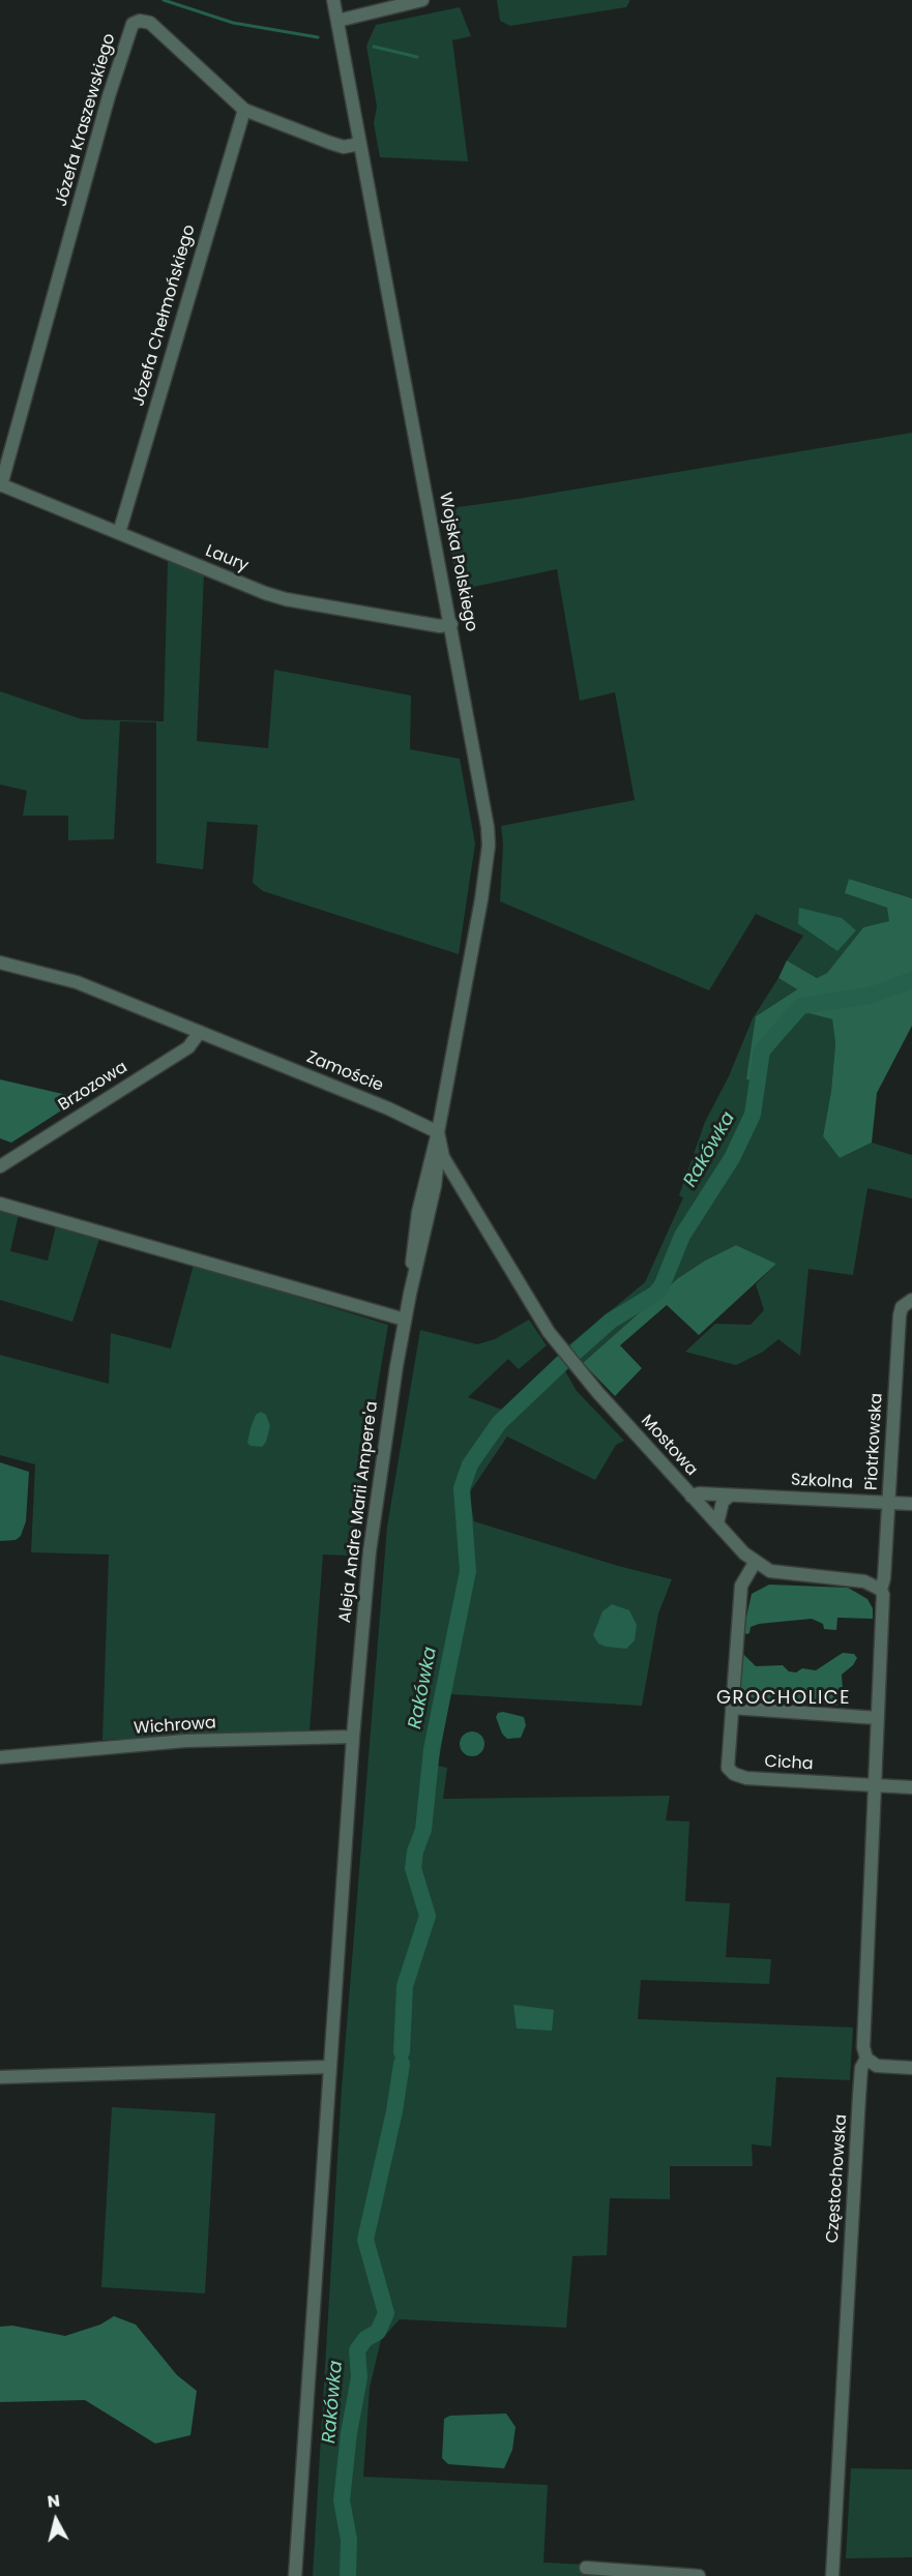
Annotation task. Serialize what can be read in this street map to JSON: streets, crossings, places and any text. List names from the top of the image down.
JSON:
{
  "streets": {
    "street": [
      "Józefa Kraszewskiego",
      "Józefa Chełmońskiego",
      "Laury",
      "Wojska Polskiego",
      "Zamoście",
      "Brzozowa",
      "Piotrkowska",
      "Mostowa",
      "Szkolna",
      "Aleja Andre Marii Ampere'a",
      "Wichrowa",
      "Cicha",
      "Częstochowska"
    ]
  },
  "crossings": [
    ["Józefa Kraszewskiego", "Józefa Chełmońskiego"],
    ["Józefa Kraszewskiego", "Laury"],
    ["Józefa Kraszewskiego", "Wojska Polskiego"],
    ["Józefa Chełmońskiego", "Laury"],
    ["Laury", "Wojska Polskiego"],
    ["Wojska Polskiego", "Zamoście"],
    ["Wojska Polskiego", "Aleja Andre Marii Ampere'a"],
    ["Zamoście", "Brzozowa"],
    ["Zamoście", "Aleja Andre Marii Ampere'a"],
    ["Piotrkowska", "Szkolna"],
    ["Piotrkowska", "Częstochowska"],
    ["Mostowa", "Szkolna"],
    ["Aleja Andre Marii Ampere'a", "Wichrowa"],
    ["Cicha", "Częstochowska"]
  ],
  "districts": ["GROCHOLICE"],
  "water": ["Rakówka"],
  "north": "top"
}
